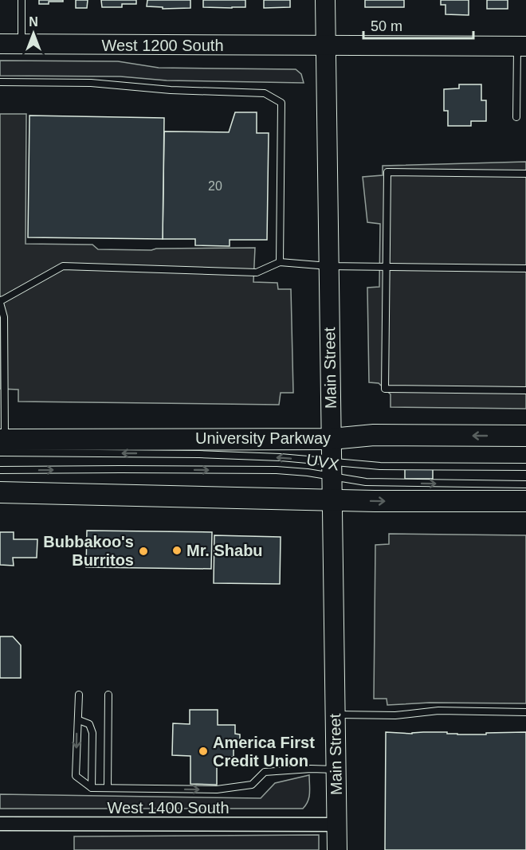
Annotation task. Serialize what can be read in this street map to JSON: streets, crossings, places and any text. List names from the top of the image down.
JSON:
{
  "streets": {
    "main road": ["University Parkway"],
    "street": ["West 1200 South", "Main Street", "West 1400 South"],
    "lane": ["UVX"]
  },
  "crossings": [
    ["West 1200 South", "Main Street"],
    ["Main Street", "University Parkway"],
    ["Main Street", "UVX"],
    ["Main Street", "West 1400 South"],
    ["University Parkway", "UVX"]
  ],
  "places": ["Mr. Shabu", "Bubbakoo's Burritos", "America First Credit Union"],
  "house_numbers": ["20"],
  "scale_bar": "50 m",
  "north": "top"
}
